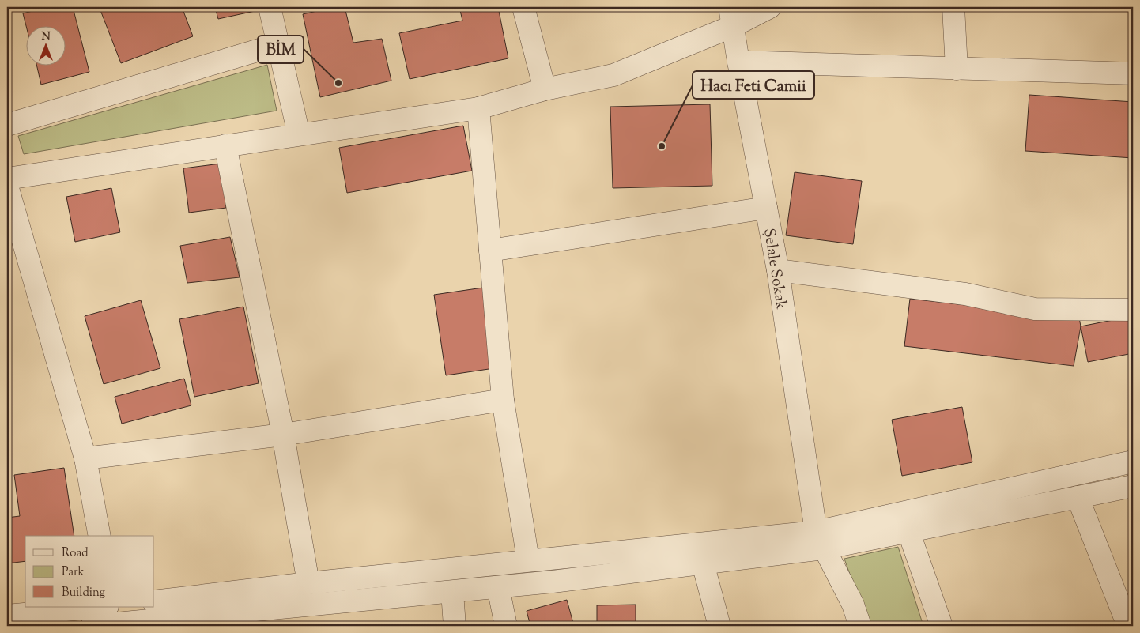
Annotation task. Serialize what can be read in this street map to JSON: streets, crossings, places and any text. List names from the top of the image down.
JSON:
{
  "streets": {
    "street": ["Şelale Sokak"]
  },
  "places": ["BİM", "Hacı Feti Camii"],
  "legend": ["Road", "Park", "Building"],
  "north": "top"
}
